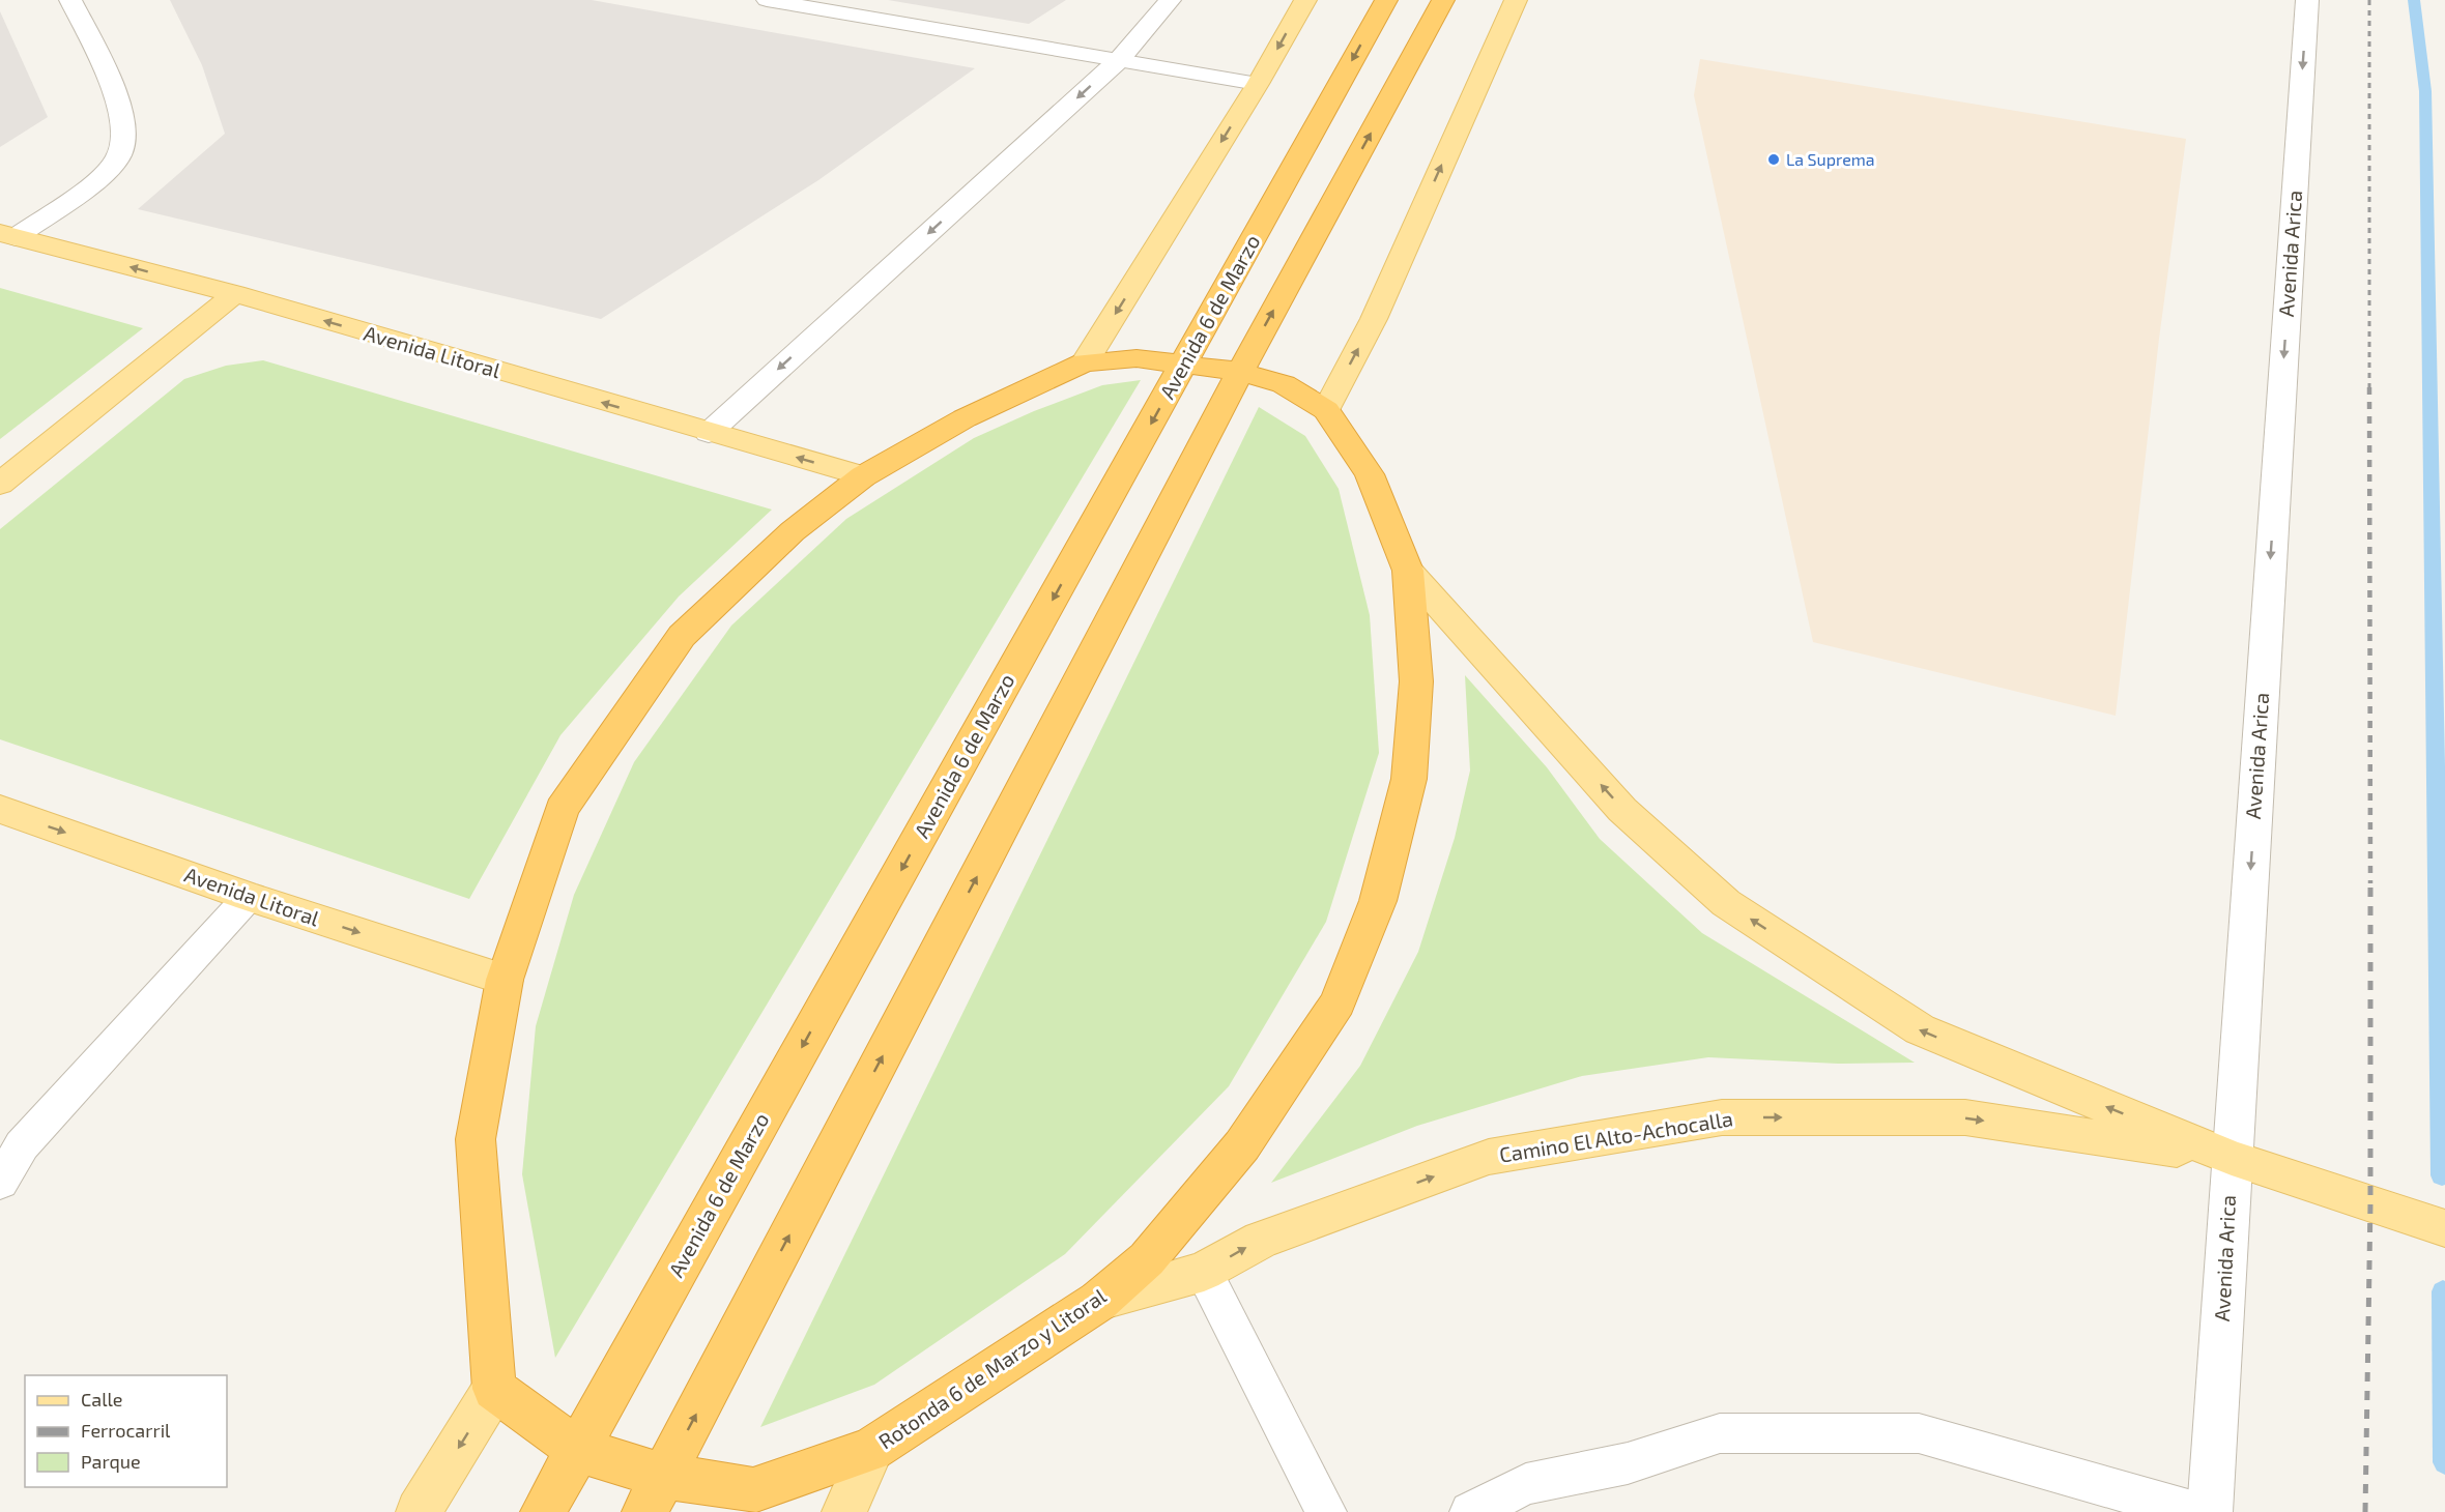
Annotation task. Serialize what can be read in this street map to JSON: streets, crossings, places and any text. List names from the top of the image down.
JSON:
{
  "streets": {
    "highway": ["Avenida 6 de Marzo", "Rotonda 6 de Marzo y Litoral"],
    "main road": ["Avenida Litoral", "Camino El Alto-Achocalla"],
    "street": ["Avenida Arica"]
  },
  "crossings": [
    ["Avenida Arica", "Camino El Alto-Achocalla"],
    ["Avenida 6 de Marzo", "Rotonda 6 de Marzo y Litoral"],
    ["Avenida Litoral", "Rotonda 6 de Marzo y Litoral"],
    ["Camino El Alto-Achocalla", "Rotonda 6 de Marzo y Litoral"]
  ],
  "one_way": ["Avenida Arica"],
  "places": ["La Suprema"],
  "legend": ["Calle", "Ferrocarril", "Parque"]
}
